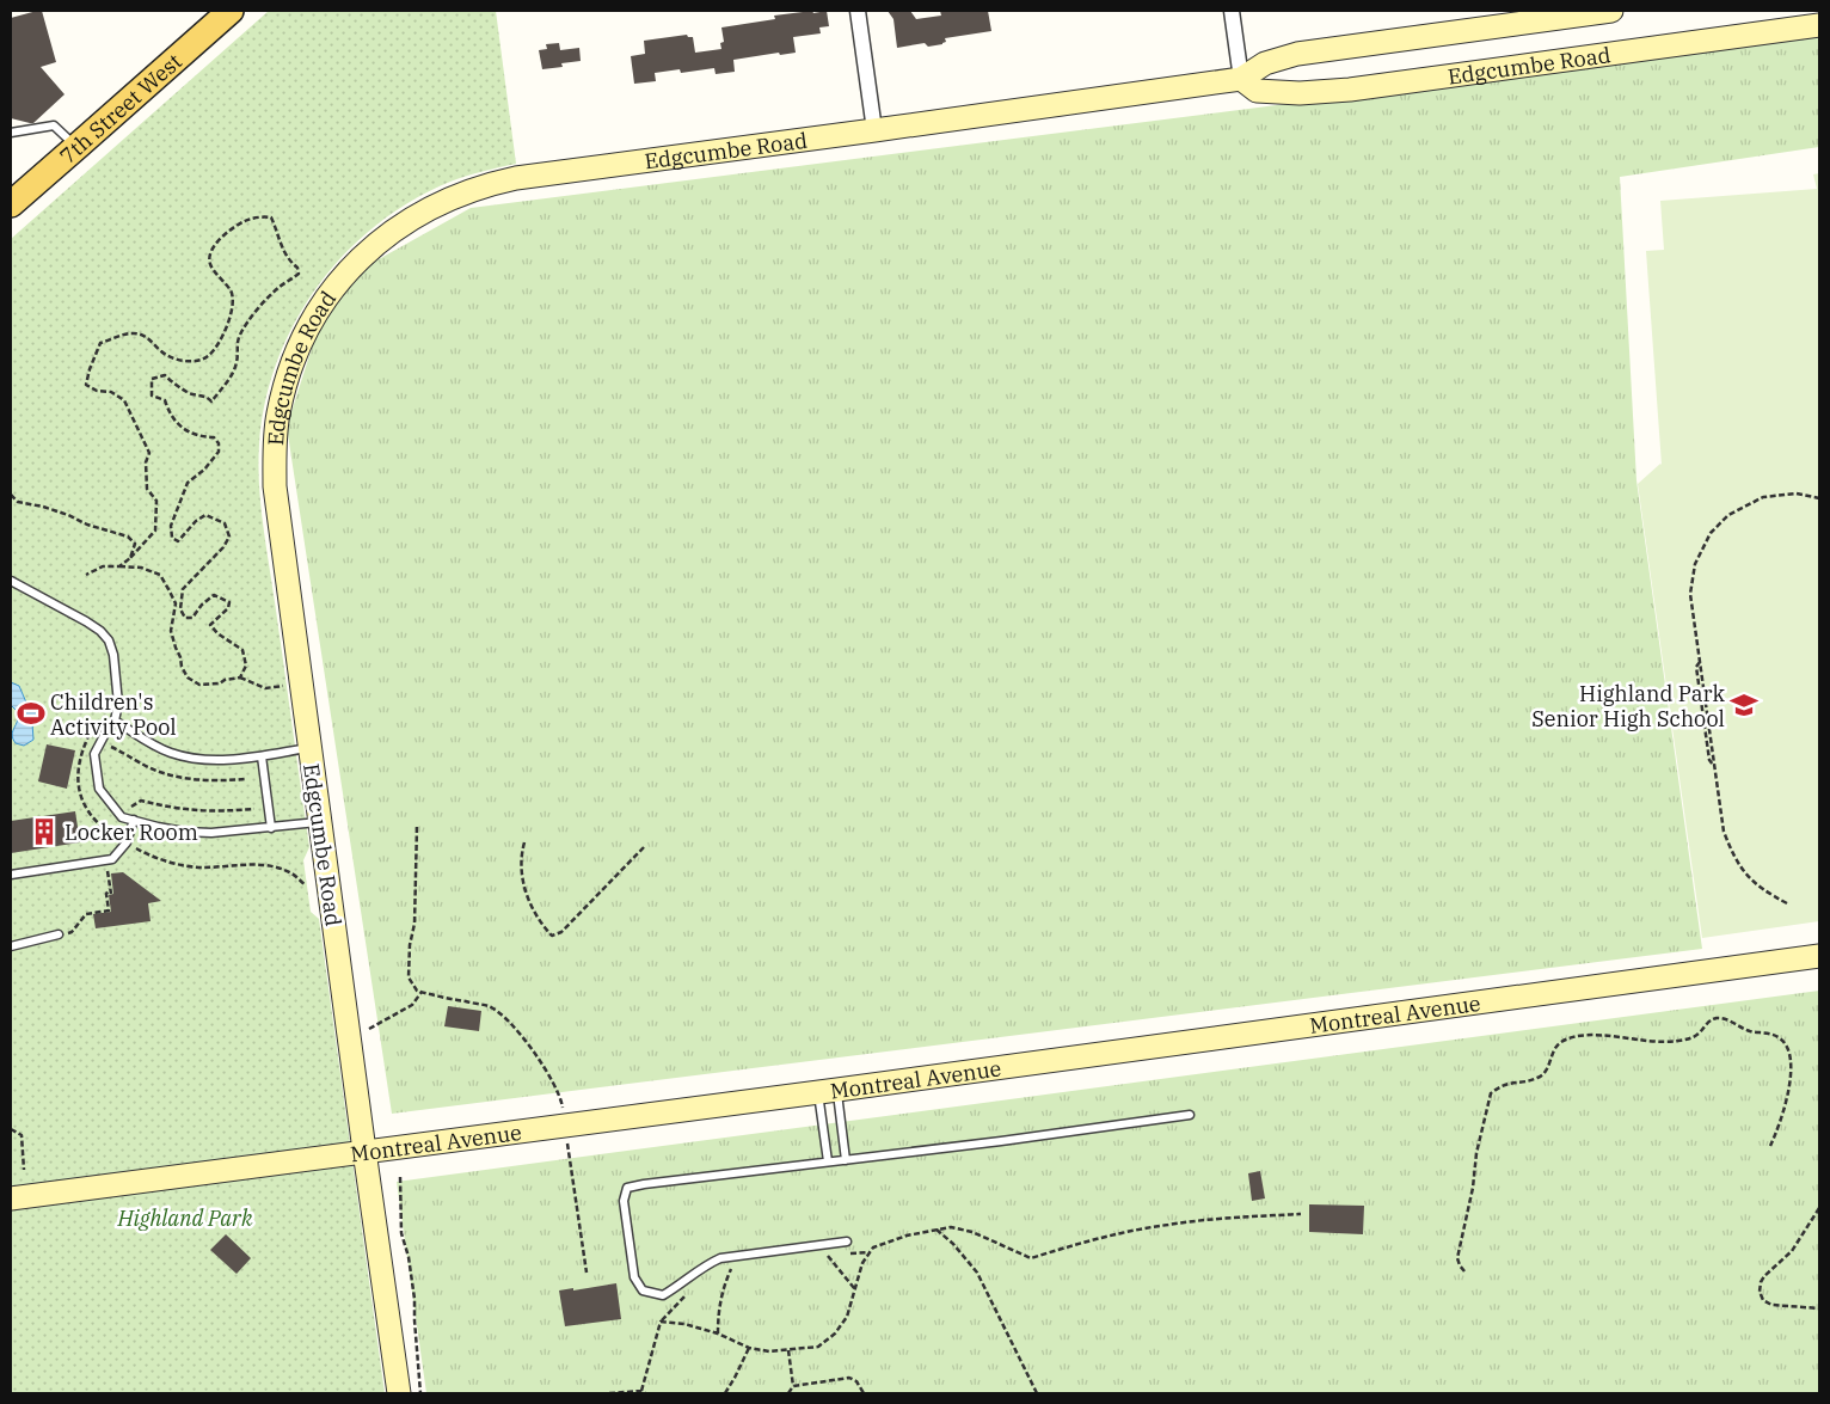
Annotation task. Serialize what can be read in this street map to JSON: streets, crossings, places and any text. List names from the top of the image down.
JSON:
{
  "streets": {
    "main road": ["7th Street West"],
    "street": ["Edgcumbe Road", "Montreal Avenue"]
  },
  "crossings": [
    ["Edgcumbe Road", "Montreal Avenue"]
  ],
  "parks": ["Highland Park"],
  "places": {
    "school or university": ["Highland Park Senior High School"],
    "sports": ["Children's Activity Pool"],
    "building": ["Locker Room"]
  }
}
